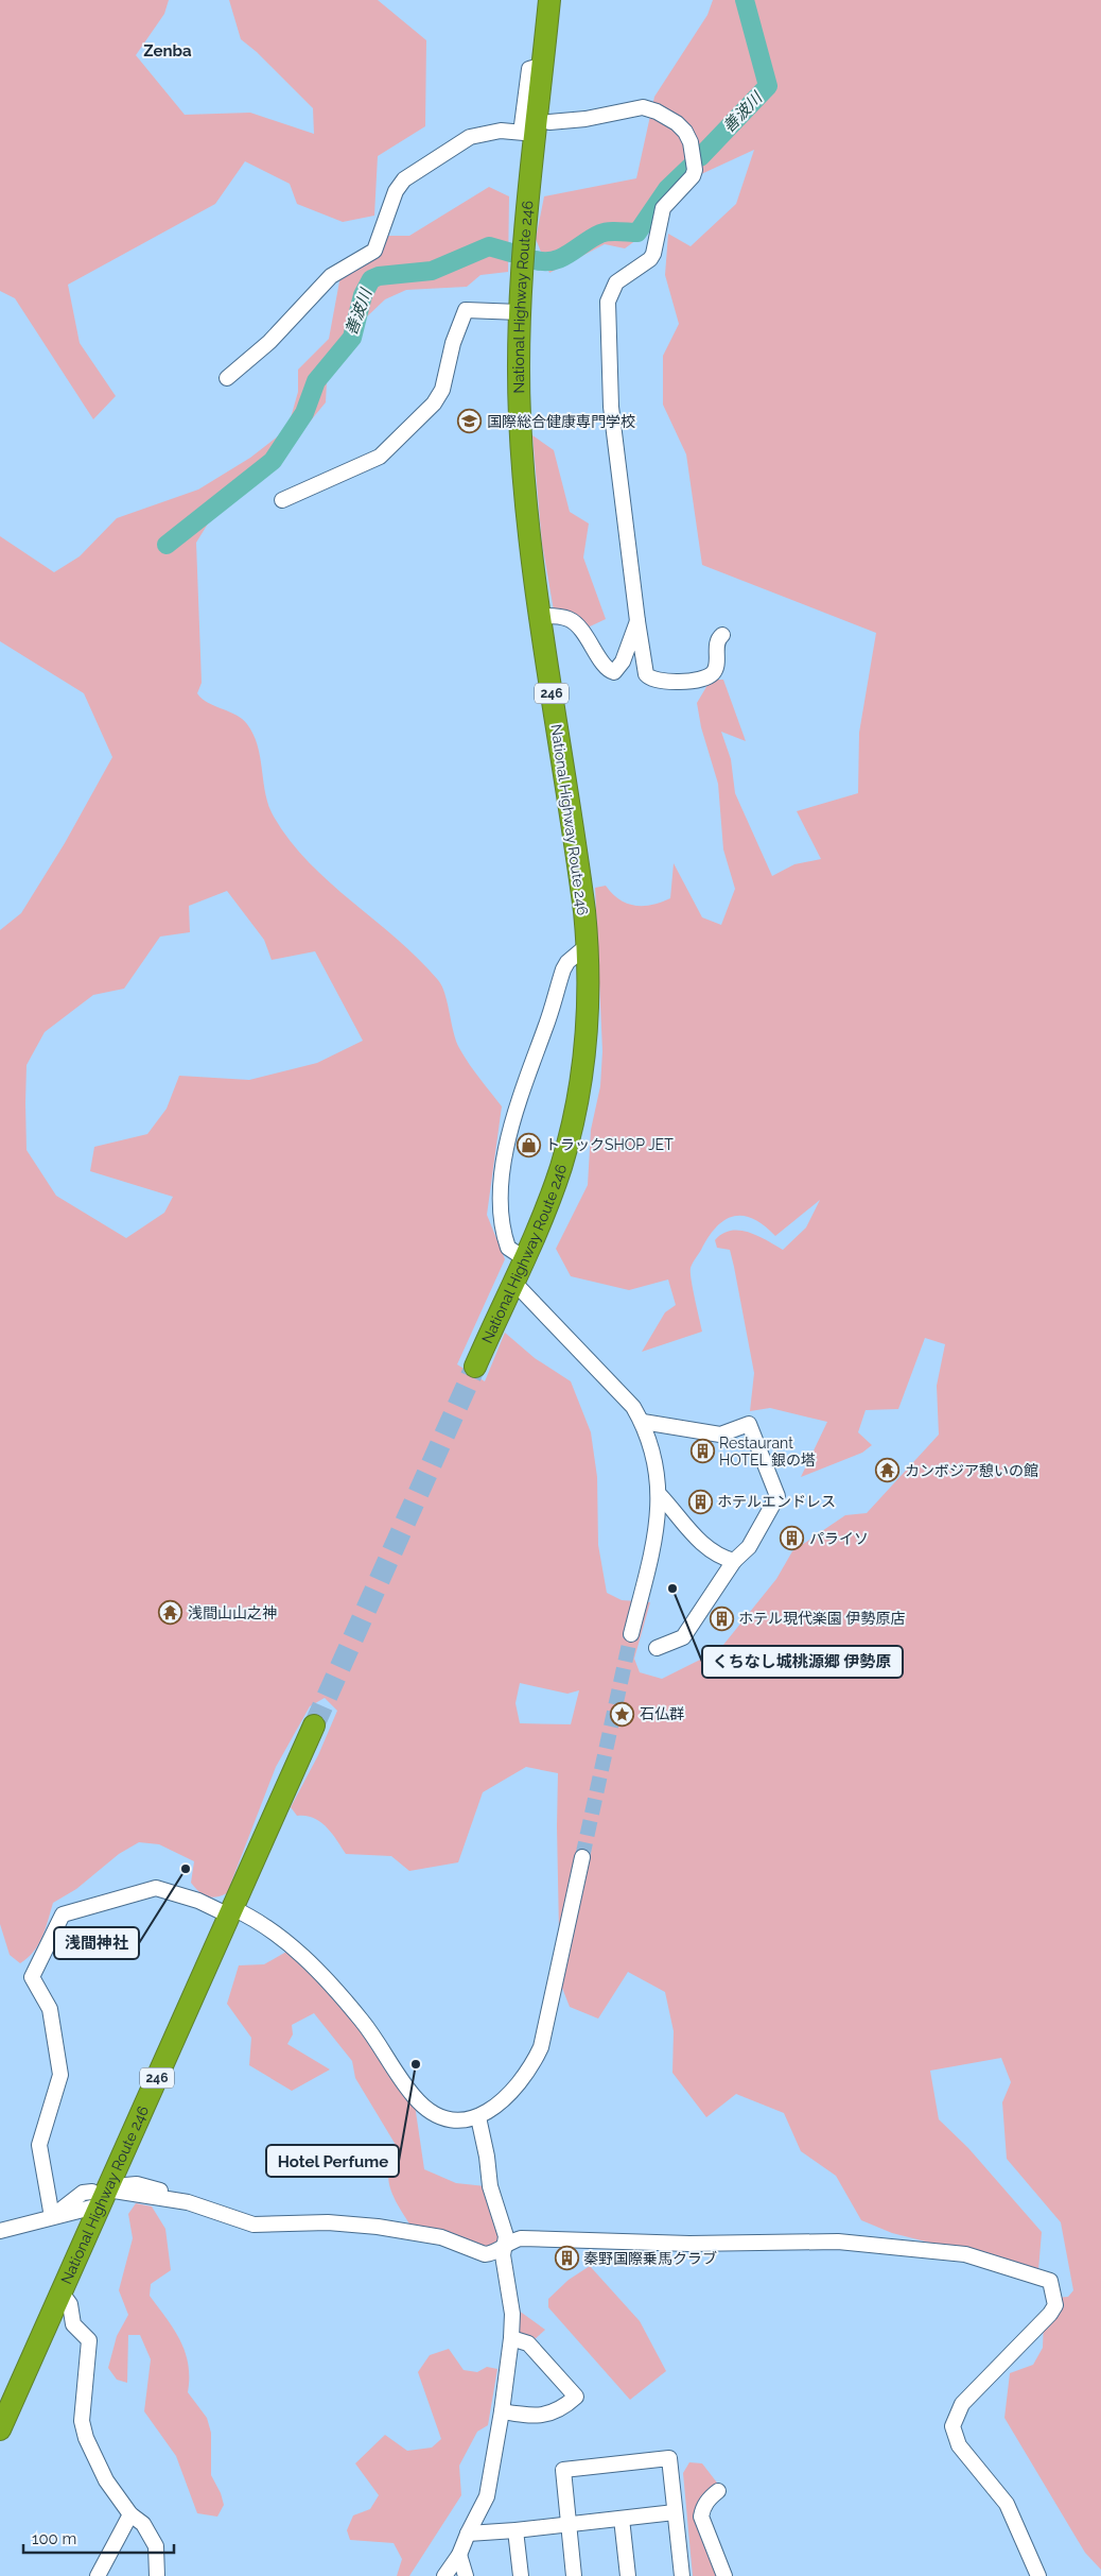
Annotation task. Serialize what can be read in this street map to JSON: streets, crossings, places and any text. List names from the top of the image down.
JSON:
{
  "streets": {
    "highway": ["National Highway Route 246", "246"]
  },
  "districts": ["Zenba"],
  "water": ["善波川"],
  "places": {
    "school or university": ["国際総合健康専門学校"],
    "shop": ["トラックSHOP JET"],
    "building": [
      "Restaurant HOTEL 銀の塔",
      "ホテルエンドレス",
      "パライソ",
      "ホテル現代楽園 伊勢原店",
      "秦野国際乗馬クラブ"
    ],
    "temple": ["カンボジア憩いの館", "浅間山山之神"],
    "other": ["くちなし城桃源郷 伊勢原", "浅間神社", "Hotel Perfume"],
    "place": ["石仏群"]
  },
  "scale_bar": "100 m"
}
